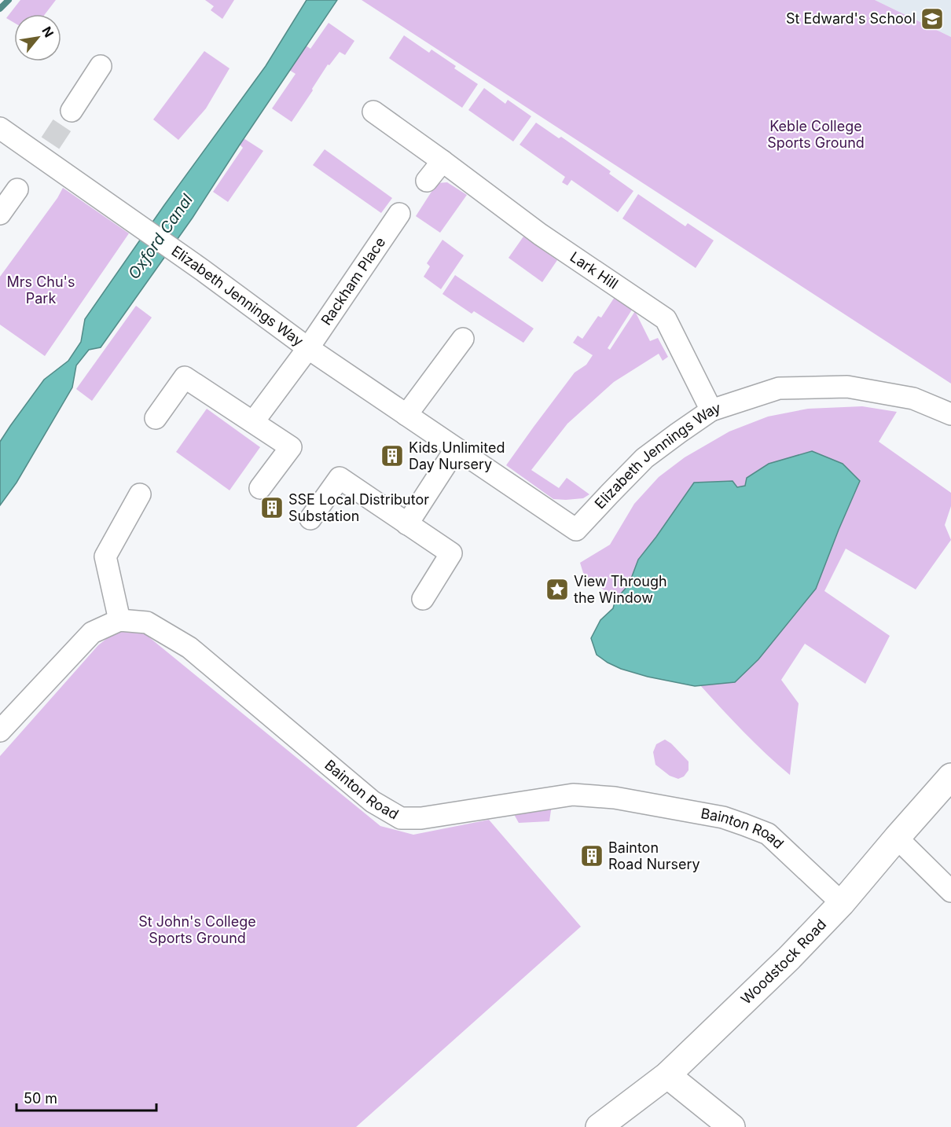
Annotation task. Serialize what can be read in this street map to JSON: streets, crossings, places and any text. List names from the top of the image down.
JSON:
{
  "streets": {
    "main road": ["Woodstock Road"],
    "street": [
      "Lark Hill",
      "Rackham Place",
      "Elizabeth Jennings Way",
      "Bainton Road"
    ]
  },
  "crossings": [
    ["Lark Hill", "Elizabeth Jennings Way"],
    ["Rackham Place", "Elizabeth Jennings Way"],
    ["Bainton Road", "Woodstock Road"]
  ],
  "water": ["Oxford Canal"],
  "parks": ["Keble College Sports Ground", "Mrs Chu's Park", "St John's College Sports Ground"],
  "places": {
    "school or university": ["St Edward's School"],
    "building": ["Kids Unlimited Day Nursery", "SSE Local Distributor Substation", "Bainton Road Nursery"],
    "place": ["View Through the Window"]
  },
  "scale_bar": "50 m",
  "north": "top right"
}
